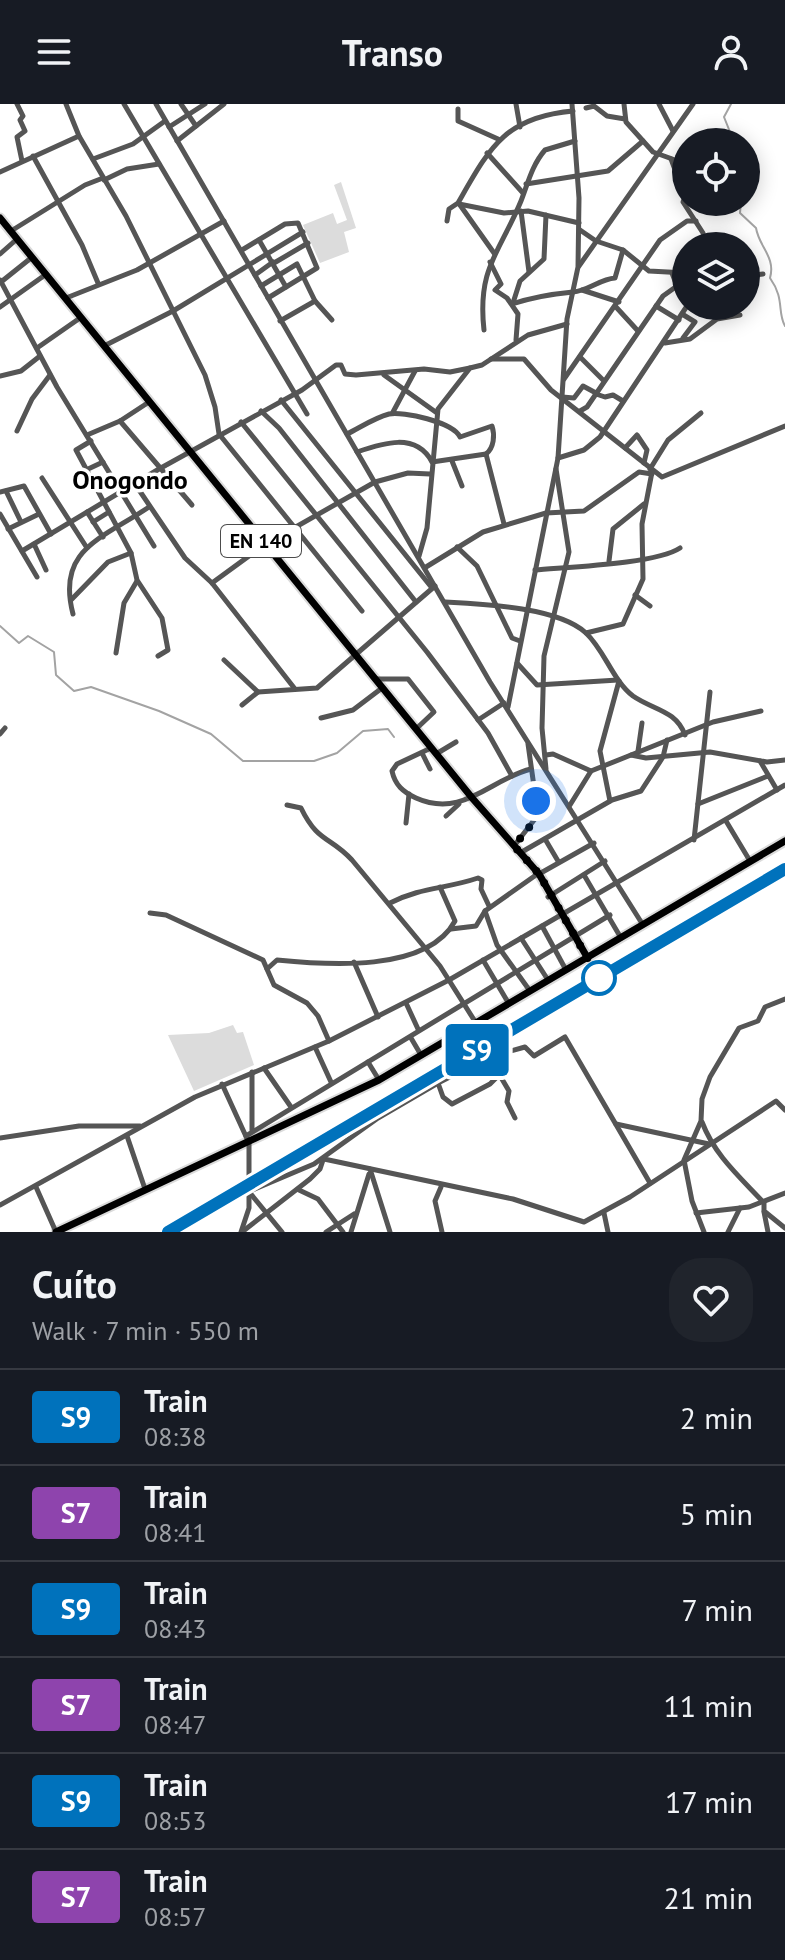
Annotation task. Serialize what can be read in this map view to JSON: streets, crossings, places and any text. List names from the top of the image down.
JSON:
{
  "streets": {
    "main road": ["EN 140"]
  },
  "districts": ["Onogondo"],
  "page": {
    "header": "Transo",
    "on_map": "S9",
    "heading": ["Cuíto", "Walk · 7 min · 550 m"],
    "list": [
      {
        "mark": "S9",
        "name": "Train",
        "note": "08:38",
        "value": "2 min"
      },
      {
        "mark": "S7",
        "name": "Train",
        "note": "08:41",
        "value": "5 min"
      },
      {
        "mark": "S9",
        "name": "Train",
        "note": "08:43",
        "value": "7 min"
      },
      {
        "mark": "S7",
        "name": "Train",
        "note": "08:47",
        "value": "11 min"
      },
      {
        "mark": "S9",
        "name": "Train",
        "note": "08:53",
        "value": "17 min"
      },
      {
        "mark": "S7",
        "name": "Train",
        "note": "08:57",
        "value": "21 min"
      }
    ]
  }
}
